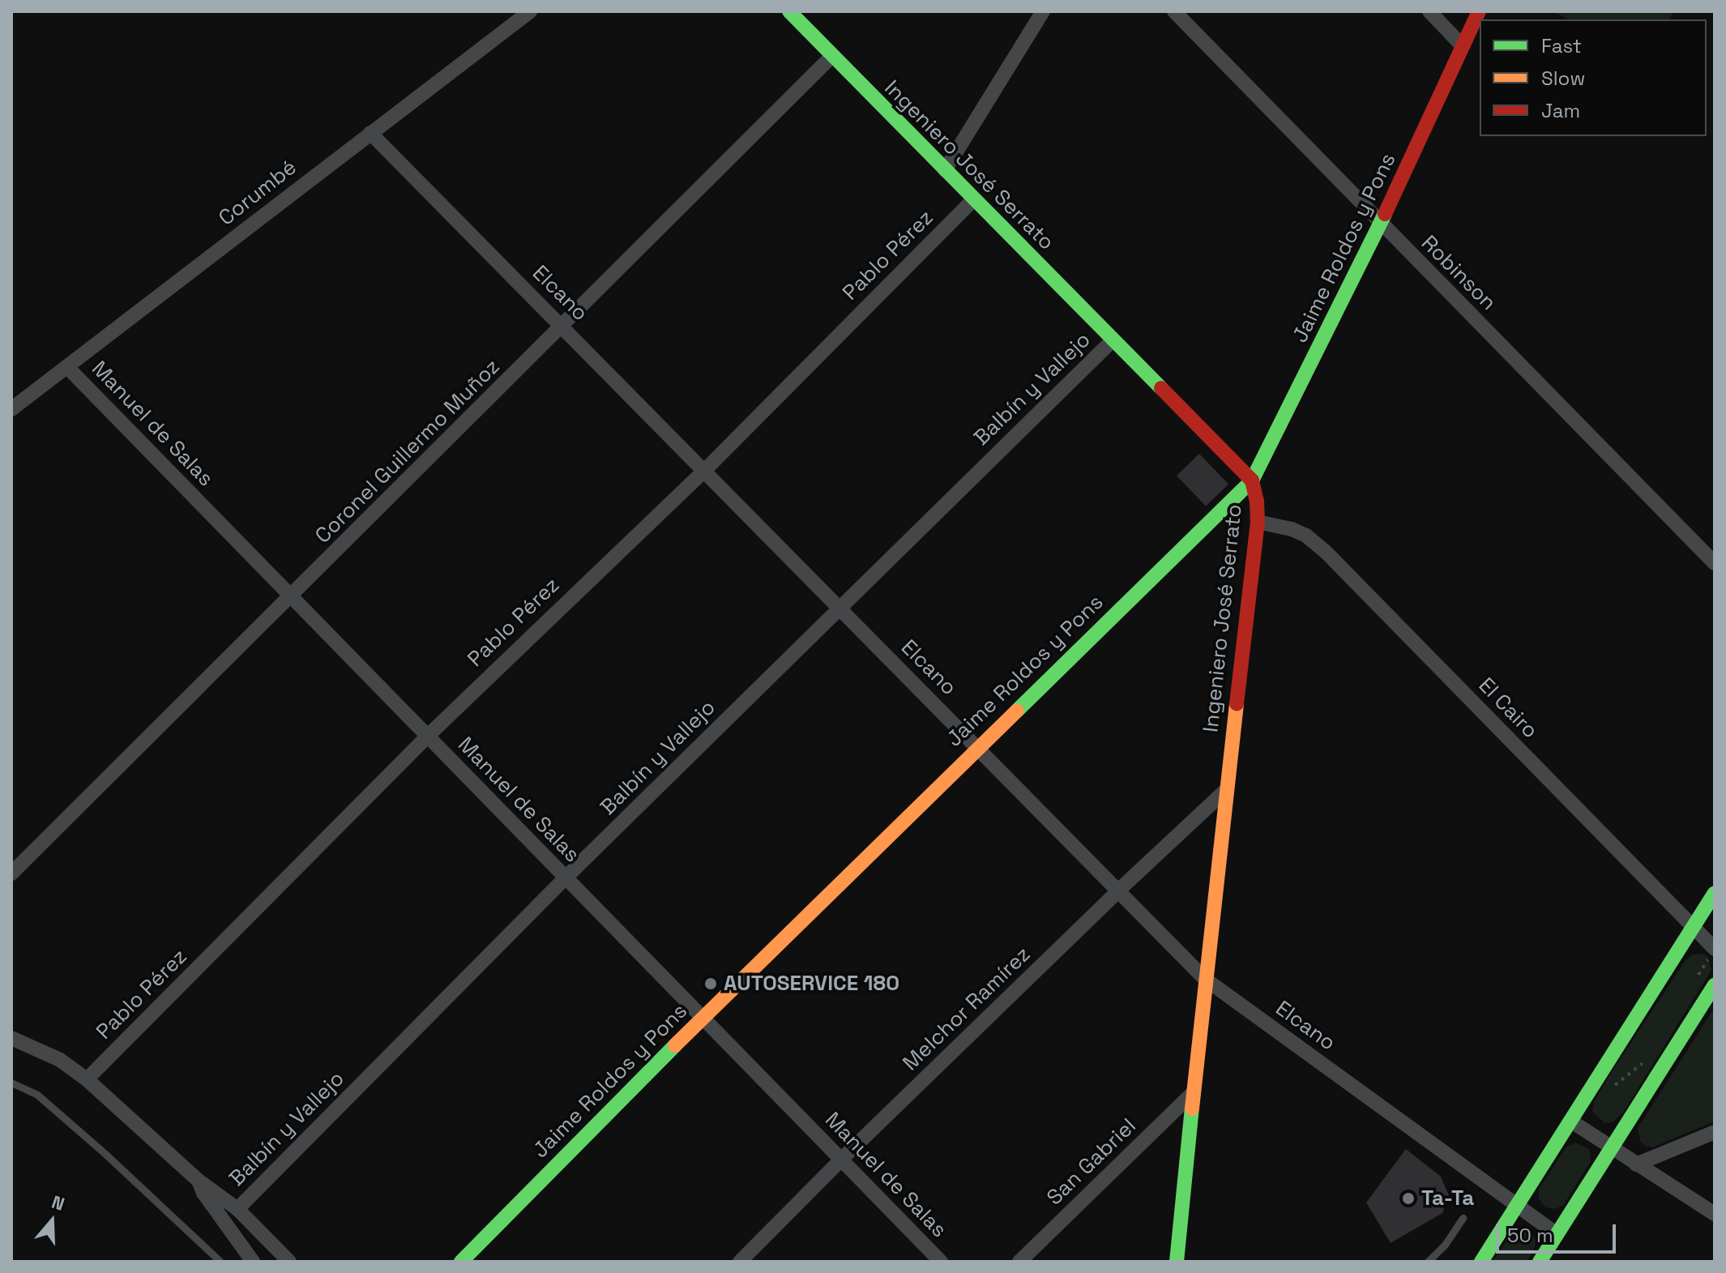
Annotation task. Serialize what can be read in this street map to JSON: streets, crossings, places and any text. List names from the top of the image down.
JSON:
{
  "streets": {
    "street": [
      "Ingeniero José Serrato",
      "Corumbé",
      "Jaime Roldos y Pons",
      "Pablo Pérez",
      "Robinson",
      "Elcano",
      "Balbín y Vallejo",
      "Manuel de Salas",
      "Coronel Guillermo Muñoz",
      "El Cairo",
      "Melchor Ramírez",
      "San Gabriel"
    ]
  },
  "crossings": [
    ["Ingeniero José Serrato", "Jaime Roldos y Pons"],
    ["Ingeniero José Serrato", "Pablo Pérez"],
    ["Ingeniero José Serrato", "Elcano"],
    ["Ingeniero José Serrato", "Balbín y Vallejo"],
    ["Ingeniero José Serrato", "Coronel Guillermo Muñoz"],
    ["Ingeniero José Serrato", "El Cairo"],
    ["Ingeniero José Serrato", "Melchor Ramírez"],
    ["Ingeniero José Serrato", "San Gabriel"],
    ["Corumbé", "Elcano"],
    ["Corumbé", "Manuel de Salas"],
    ["Jaime Roldos y Pons", "Robinson"],
    ["Jaime Roldos y Pons", "Elcano"],
    ["Jaime Roldos y Pons", "Manuel de Salas"],
    ["Pablo Pérez", "Elcano"],
    ["Pablo Pérez", "Manuel de Salas"],
    ["Elcano", "Balbín y Vallejo"],
    ["Elcano", "Coronel Guillermo Muñoz"],
    ["Elcano", "Melchor Ramírez"],
    ["Balbín y Vallejo", "Manuel de Salas"],
    ["Manuel de Salas", "Coronel Guillermo Muñoz"],
    ["Manuel de Salas", "Melchor Ramírez"]
  ],
  "places": ["AUTOSERVICE 180", "Ta-Ta"],
  "legend": ["Fast", "Slow", "Jam"],
  "scale_bar": "50 m",
  "north": "top"
}
